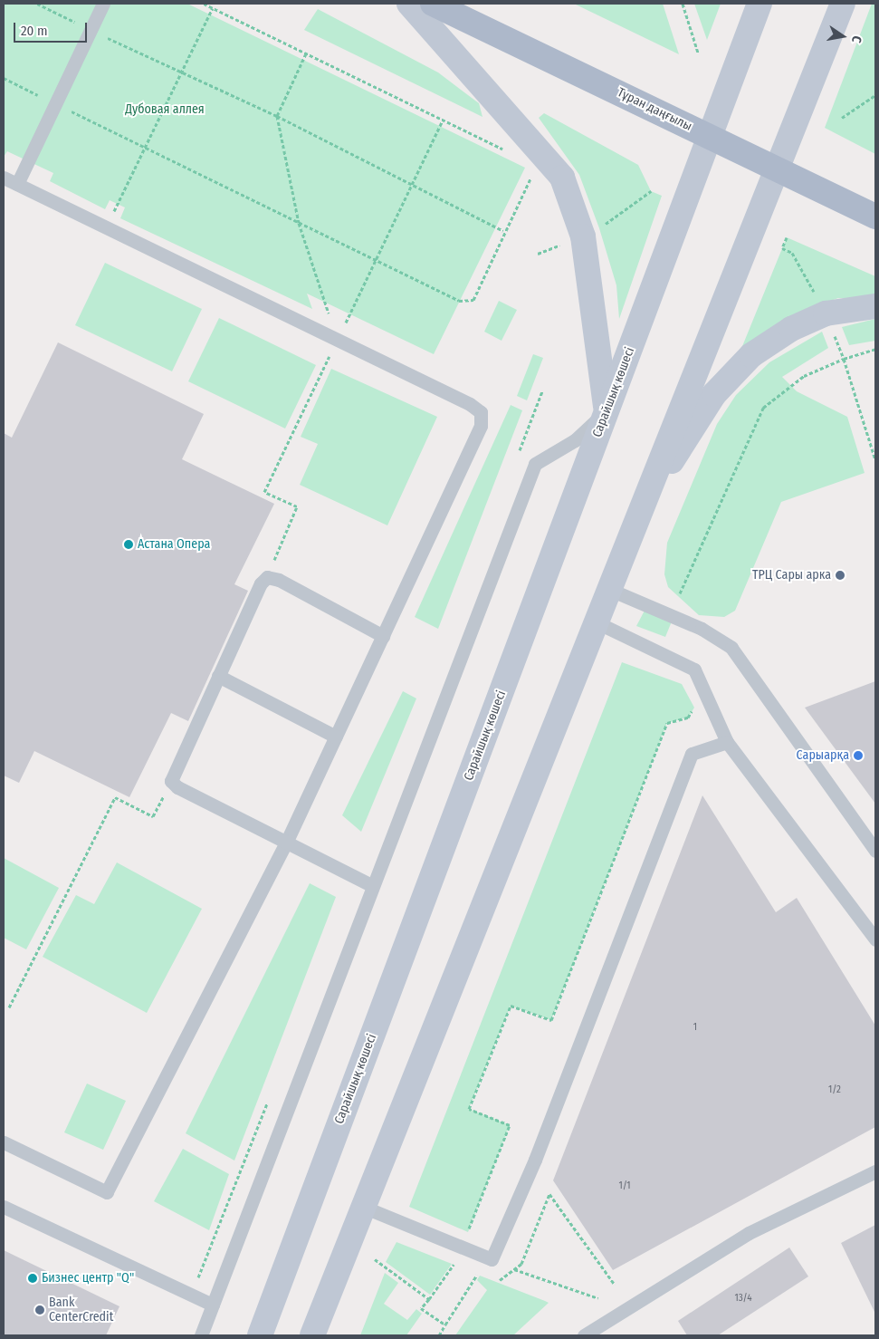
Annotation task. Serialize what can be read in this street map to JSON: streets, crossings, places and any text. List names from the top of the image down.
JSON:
{
  "streets": {
    "main road": ["Тұран даңғылы", "Сарайшық көшесі"]
  },
  "crossings": [
    ["Тұран даңғылы", "Сарайшық көшесі"]
  ],
  "parks": ["Дубовая аллея"],
  "places": [
    "Астана Опера",
    "ТРЦ Сары арка",
    "Сарыарқа",
    "Бизнес центр \"Q\"",
    "Bank CenterCredit"
  ],
  "house_numbers": [
    "1",
    "1/2",
    "1/1",
    "13/4"
  ],
  "scale_bar": "20 m",
  "north": "right"
}
